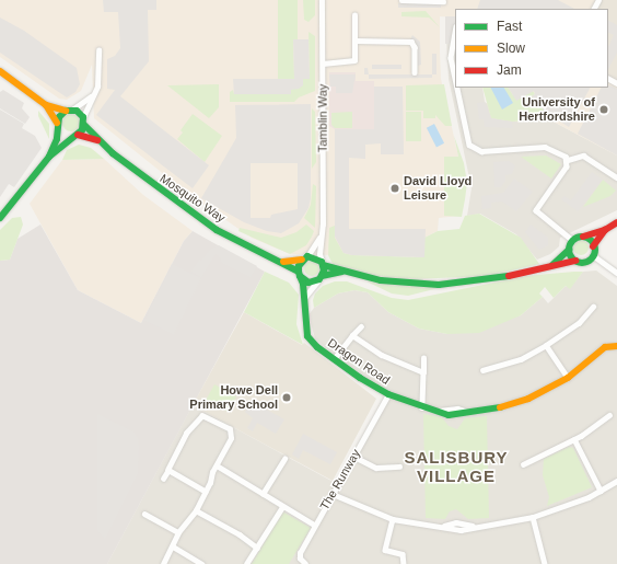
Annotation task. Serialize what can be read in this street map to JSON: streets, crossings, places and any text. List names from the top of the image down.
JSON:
{
  "streets": {
    "street": [
      "Tamblin Way",
      "Mosquito Way",
      "Dragon Road",
      "The Runway"
    ]
  },
  "crossings": [
    ["Mosquito Way", "Dragon Road"],
    ["Dragon Road", "The Runway"]
  ],
  "districts": ["SALISBURY VILLAGE"],
  "places": ["University of Hertfordshire", "David Lloyd Leisure", "Howe Dell Primary School"],
  "legend": ["Fast", "Slow", "Jam"]
}
